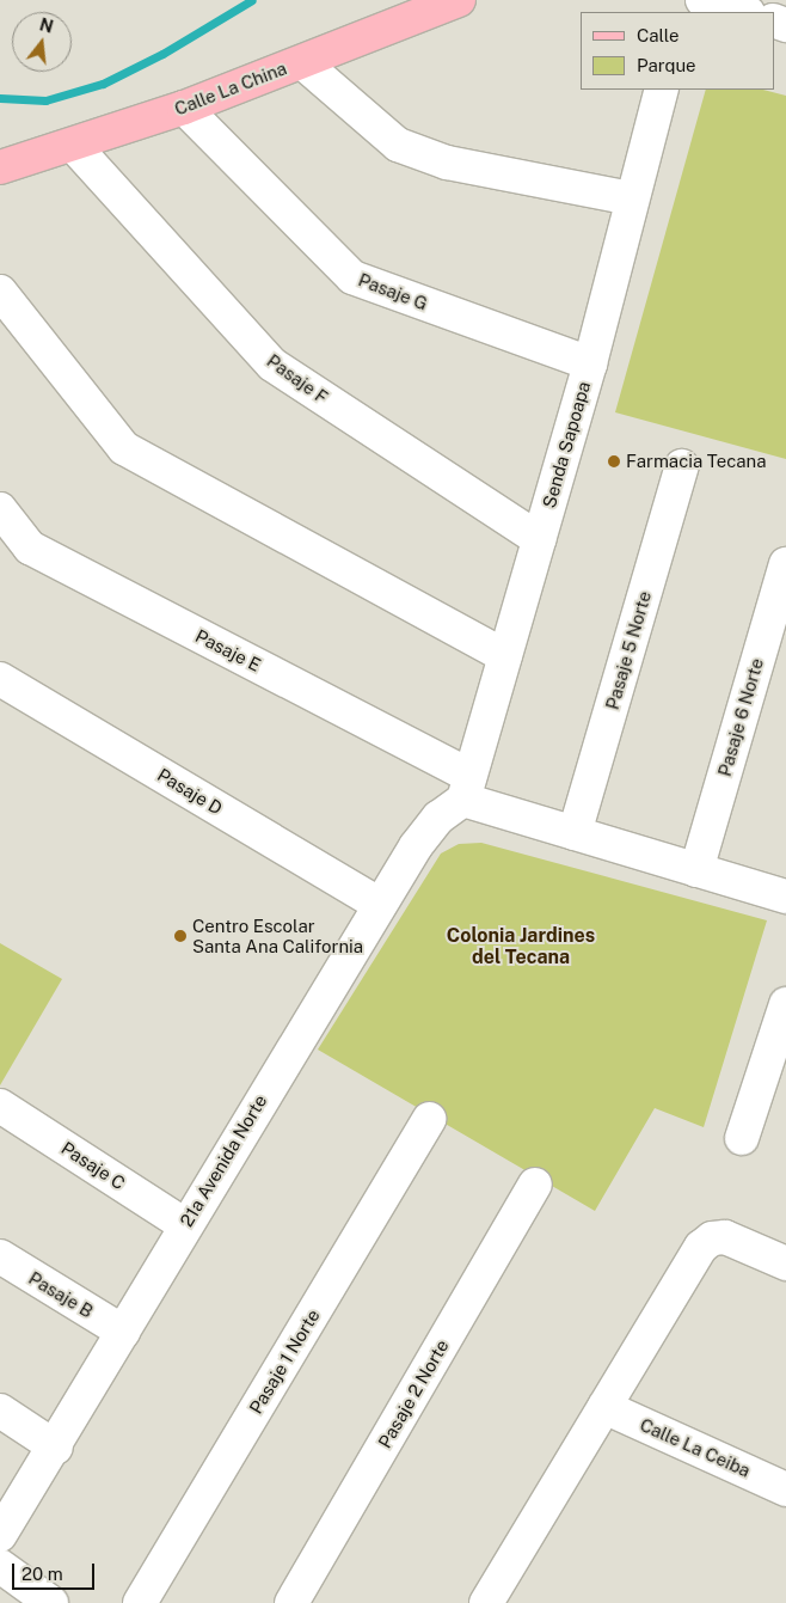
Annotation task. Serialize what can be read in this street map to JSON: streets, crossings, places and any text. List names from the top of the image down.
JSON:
{
  "streets": {
    "main road": ["Calle La China"],
    "street": [
      "Pasaje G",
      "Pasaje F",
      "Senda Sapoapa",
      "Pasaje E",
      "Pasaje 5 Norte",
      "Pasaje 6 Norte",
      "Pasaje D",
      "21a Avenida Norte",
      "Pasaje C",
      "Pasaje B",
      "Pasaje 1 Norte",
      "Pasaje 2 Norte",
      "Calle La Ceiba"
    ]
  },
  "crossings": [
    ["Calle La China", "Pasaje G"],
    ["Calle La China", "Pasaje F"],
    ["Pasaje G", "Senda Sapoapa"],
    ["Pasaje F", "Senda Sapoapa"],
    ["Senda Sapoapa", "Pasaje E"],
    ["Senda Sapoapa", "21a Avenida Norte"],
    ["Pasaje E", "Pasaje 5 Norte"],
    ["Pasaje E", "Pasaje 6 Norte"],
    ["Pasaje E", "21a Avenida Norte"],
    ["Pasaje D", "21a Avenida Norte"],
    ["21a Avenida Norte", "Pasaje C"],
    ["21a Avenida Norte", "Pasaje B"]
  ],
  "districts": ["Colonia Jardines del Tecana"],
  "places": ["Farmacia Tecana", "Centro Escolar Santa Ana California"],
  "legend": ["Calle", "Parque"],
  "scale_bar": "20 m",
  "north": "top"
}
